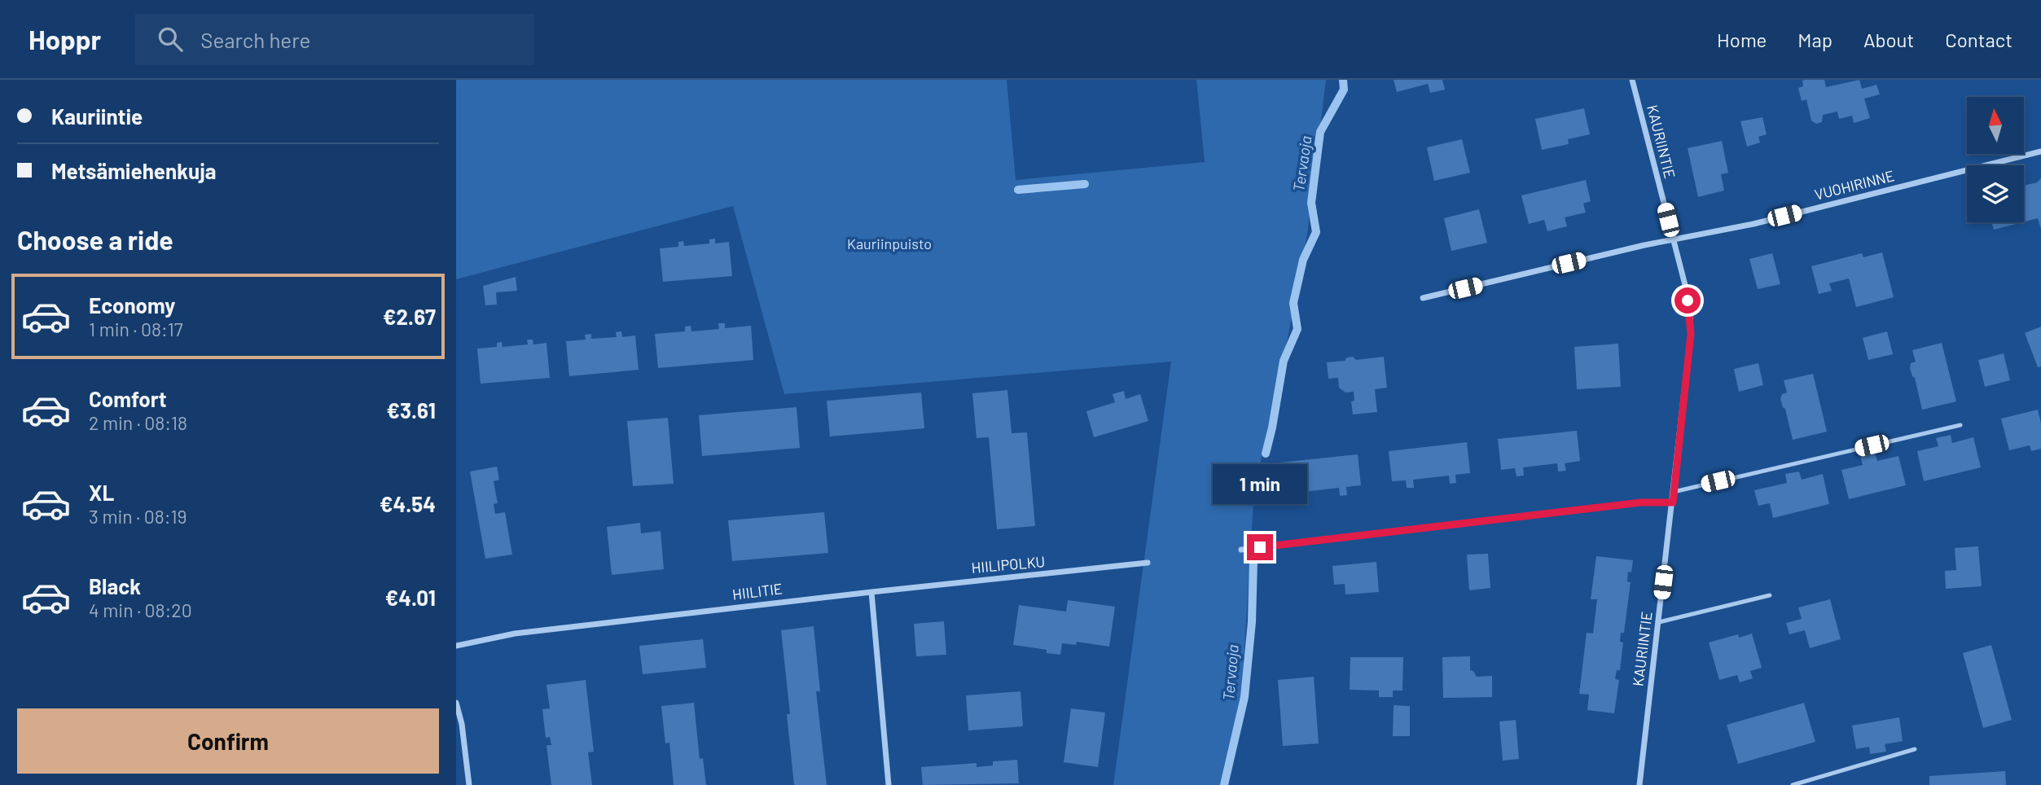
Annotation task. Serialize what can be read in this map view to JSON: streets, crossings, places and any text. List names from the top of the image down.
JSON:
{
  "streets": {
    "street": [
      "KAURIINTIE",
      "VUOHIRINNE",
      "HIILIPOLKU",
      "HIILITIE"
    ]
  },
  "crossings": [
    ["KAURIINTIE", "VUOHIRINNE"],
    ["HIILIPOLKU", "HIILITIE"]
  ],
  "water": ["Tervaoja"],
  "parks": ["Kauriinpuisto"],
  "north": "top",
  "page": {
    "header": "Hoppr",
    "search": "Search here",
    "nav": [
      "Home",
      "Map",
      "About",
      "Contact"
    ],
    "banner": ["Kauriintie", "Metsämiehenkuja"],
    "heading": "Choose a ride",
    "list": [
      {
        "name": "Economy",
        "note": "1 min · 08:17",
        "value": "€2.67"
      },
      {
        "name": "Comfort",
        "note": "2 min · 08:18",
        "value": "€3.61"
      },
      {
        "name": "XL",
        "note": "3 min · 08:19",
        "value": "€4.54"
      },
      {
        "name": "Black",
        "note": "4 min · 08:20",
        "value": "€4.01"
      }
    ],
    "bubble": "1 min",
    "buttons": "Confirm"
  }
}
